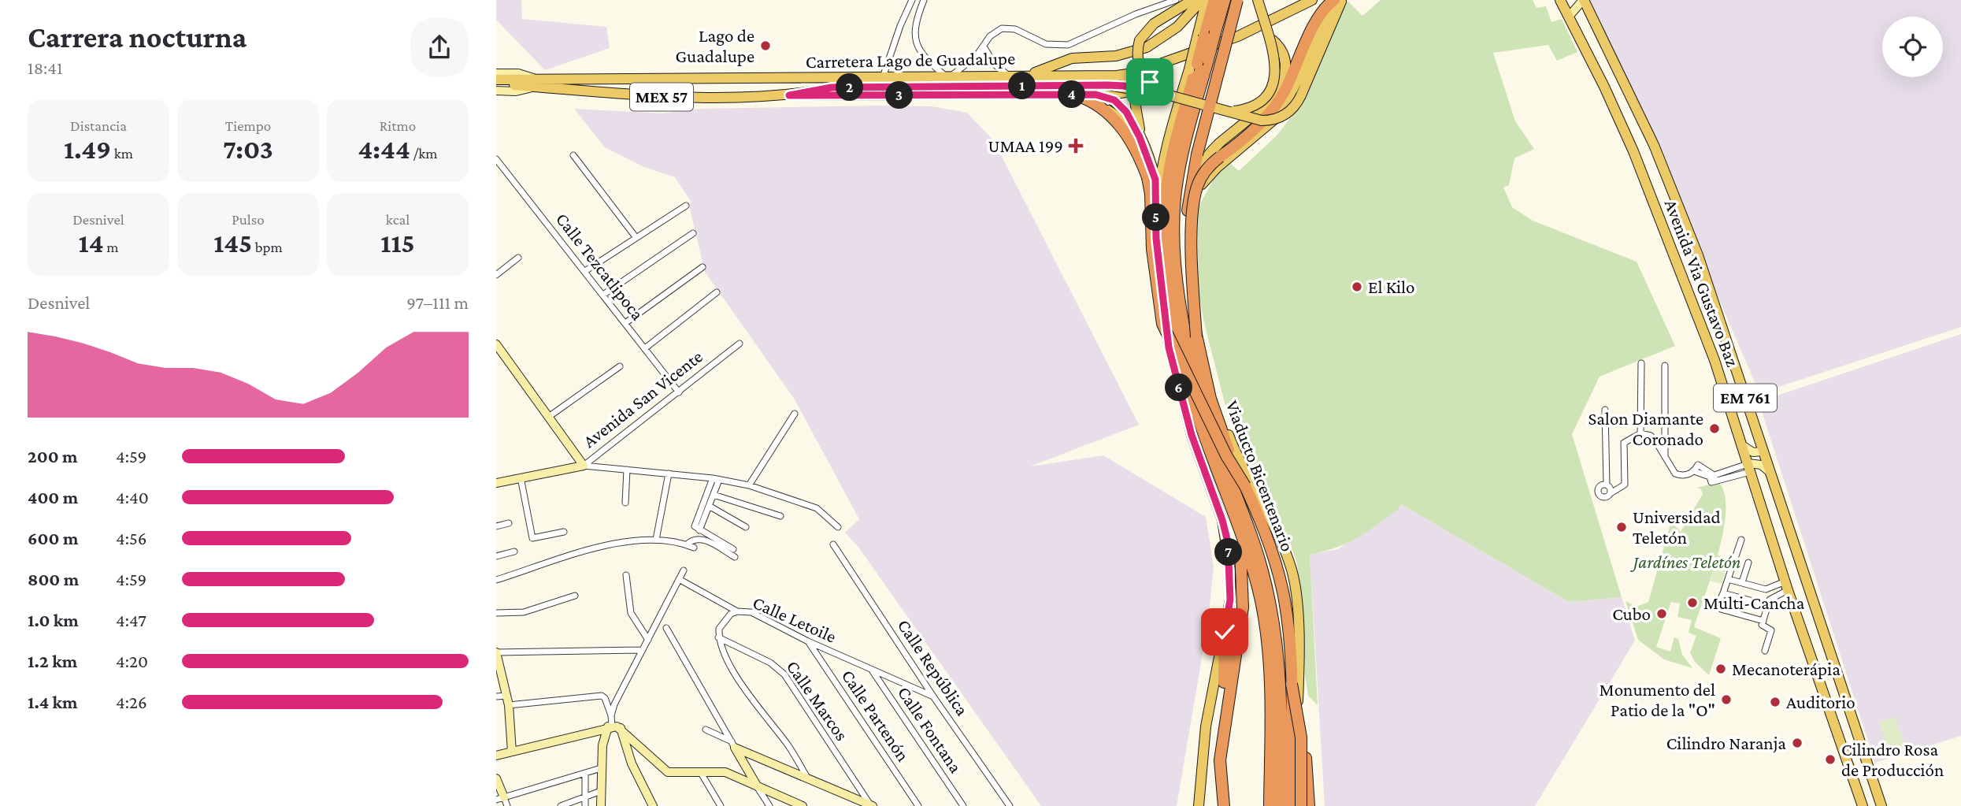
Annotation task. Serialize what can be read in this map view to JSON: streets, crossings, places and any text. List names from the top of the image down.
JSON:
{
  "streets": {
    "highway": ["Viaducto Bicentenario"],
    "main road": [
      "Carretera Lago de Guadalupe",
      "MEX 57",
      "Avenida Via Gustavo Baz",
      "EM 761"
    ],
    "street": [
      "Calle Tezcatlipoca",
      "Avenida San Vicente",
      "Calle Letoile",
      "Calle República",
      "Calle Marcos",
      "Calle Partenón",
      "Calle Fontana"
    ]
  },
  "crossings": [
    ["Calle Tezcatlipoca", "Avenida San Vicente"],
    ["Calle Letoile", "Calle República"],
    ["Calle Letoile", "Calle Marcos"],
    ["Calle Letoile", "Calle Partenón"],
    ["Calle Letoile", "Calle Fontana"]
  ],
  "parks": ["Jardínes Teletón"],
  "places": {
    "other": [
      "Lago de Guadalupe",
      "El Kilo",
      "Salon Diamante Coronado",
      "Universidad Teletón",
      "Multi-Cancha",
      "Cubo",
      "Mecanoterápia",
      "Monumento del Patio de la \"O\"",
      "Auditorio",
      "Cilindro Naranja",
      "Cilindro Rosa de Producción"
    ],
    "health": ["UMAA 199"]
  },
  "page": {
    "heading": ["Carrera nocturna", "18:41"],
    "pins": [
      "1",
      "2",
      "4",
      "3",
      "5",
      "6",
      "7"
    ],
    "stats": [
      ["Distancia", "1.49 km"],
      ["Tiempo", "7:03"],
      ["Ritmo", "4:44 /km"],
      ["Desnivel", "14 m"],
      ["Pulso", "145 bpm"],
      ["kcal", "115"]
    ],
    "chart": ["Desnivel", "97–111 m"],
    "list": [
      {
        "name": "200 m",
        "note": "4:59"
      },
      {
        "name": "400 m",
        "note": "4:40"
      },
      {
        "name": "600 m",
        "note": "4:56"
      },
      {
        "name": "800 m",
        "note": "4:59"
      },
      {
        "name": "1.0 km",
        "note": "4:47"
      },
      {
        "name": "1.2 km",
        "note": "4:20"
      },
      {
        "name": "1.4 km",
        "note": "4:26"
      }
    ]
  }
}
